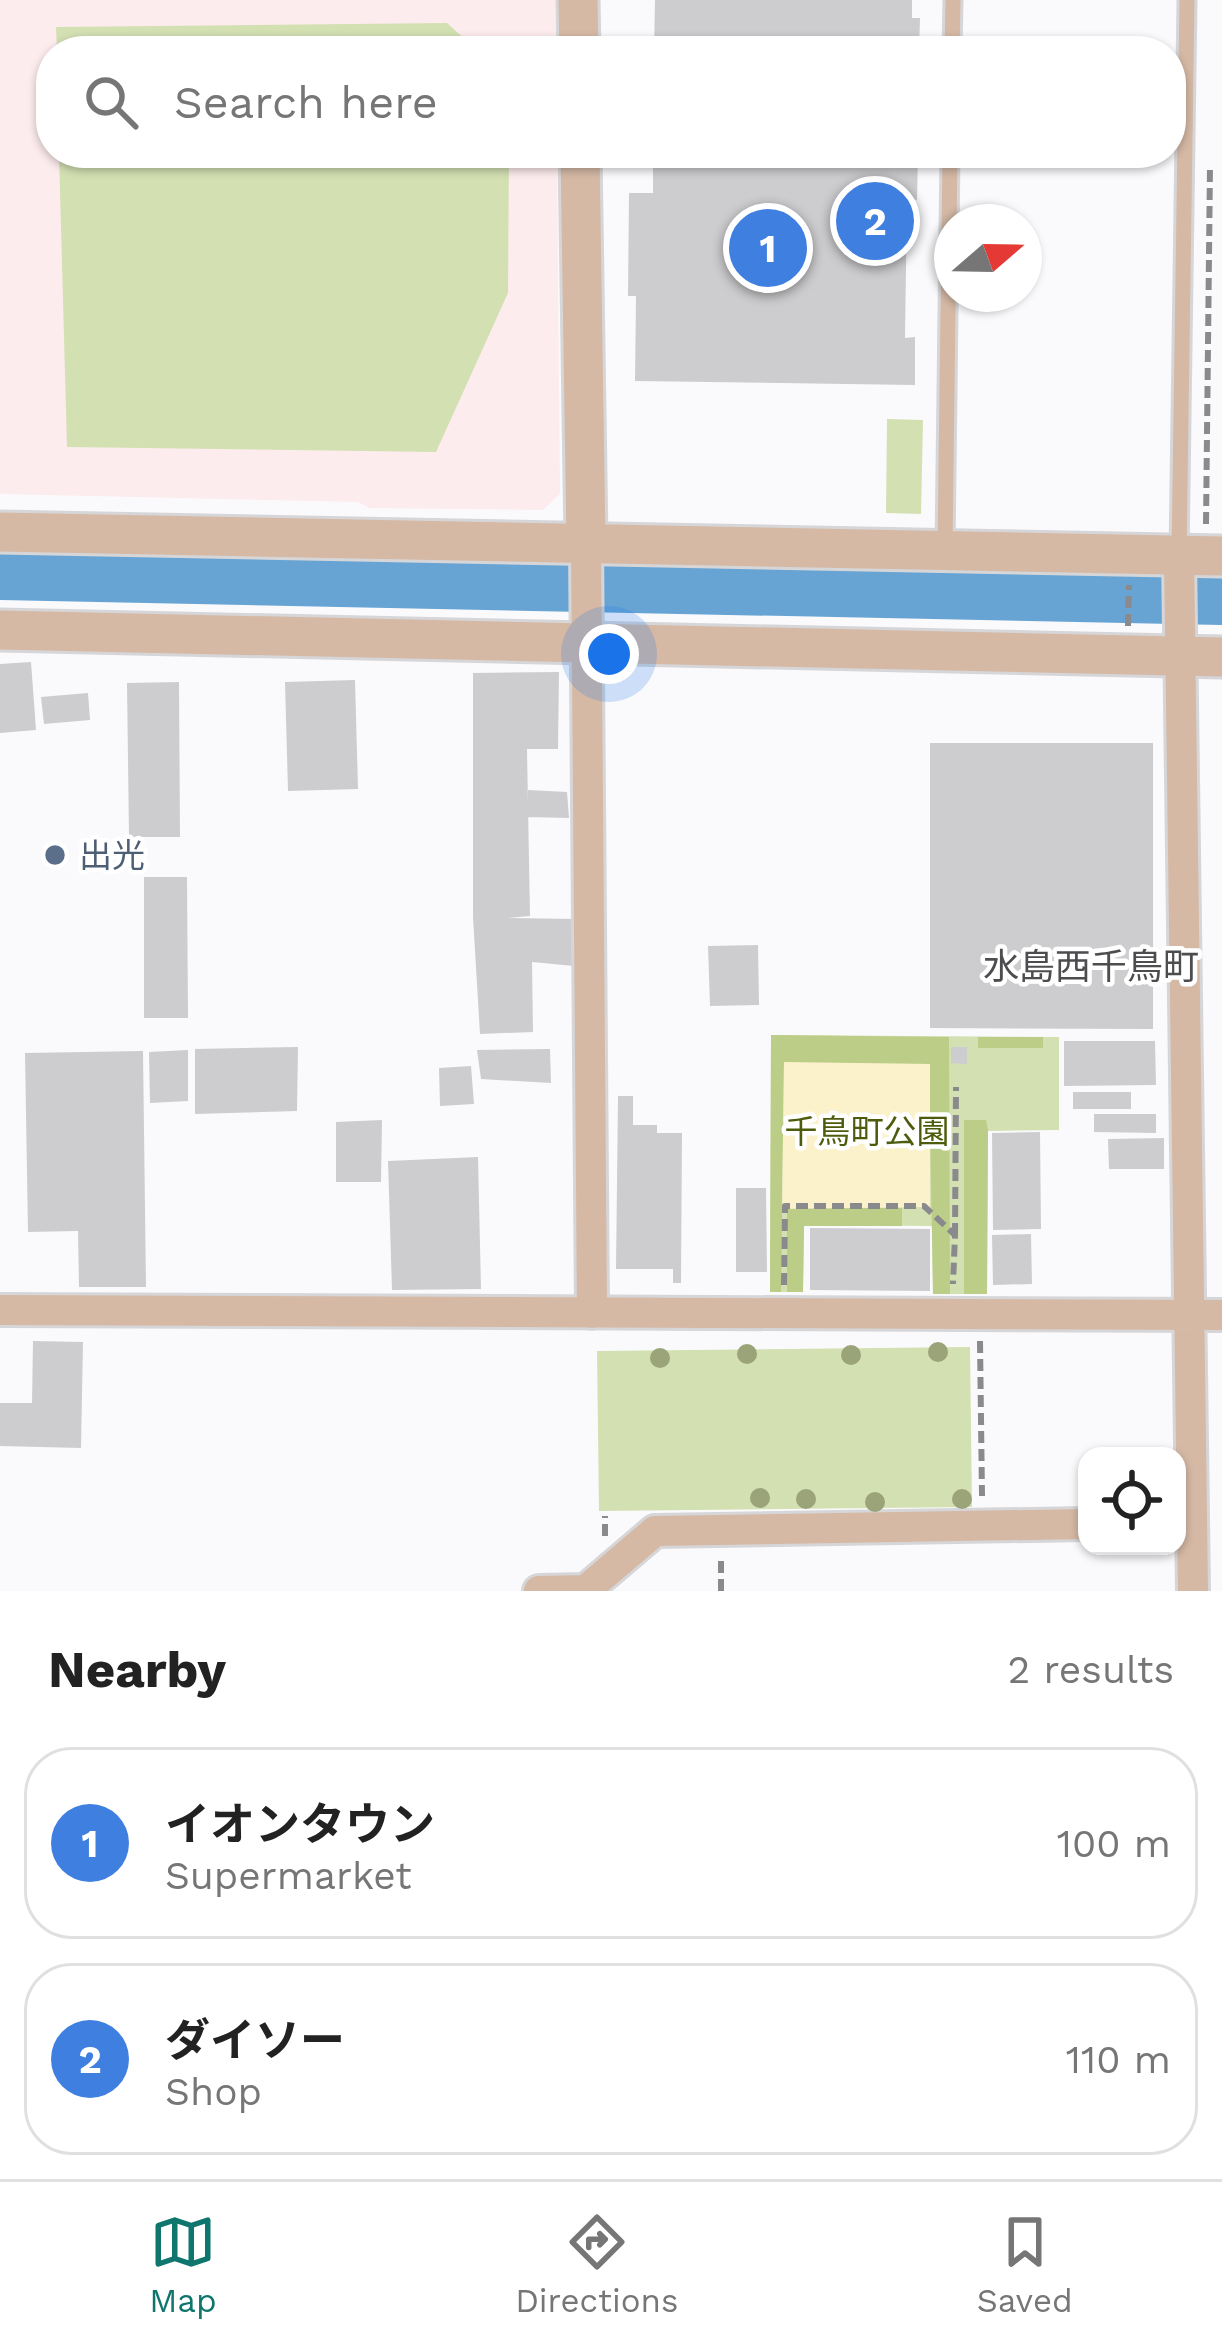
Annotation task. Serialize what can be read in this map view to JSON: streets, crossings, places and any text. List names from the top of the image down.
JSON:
{
  "districts": ["水島西千鳥町"],
  "parks": ["千鳥町公園"],
  "places": ["出光"],
  "north": "right",
  "page": {
    "search": "Search here",
    "pins": ["2", "1"],
    "heading": ["Nearby", "2 results"],
    "list": [
      {
        "mark": "1",
        "name": "イオンタウン",
        "note": "Supermarket",
        "value": "100 m"
      },
      {
        "mark": "2",
        "name": "ダイソー",
        "note": "Shop",
        "value": "110 m"
      }
    ],
    "nav": ["Map", "Directions", "Saved"]
  }
}
